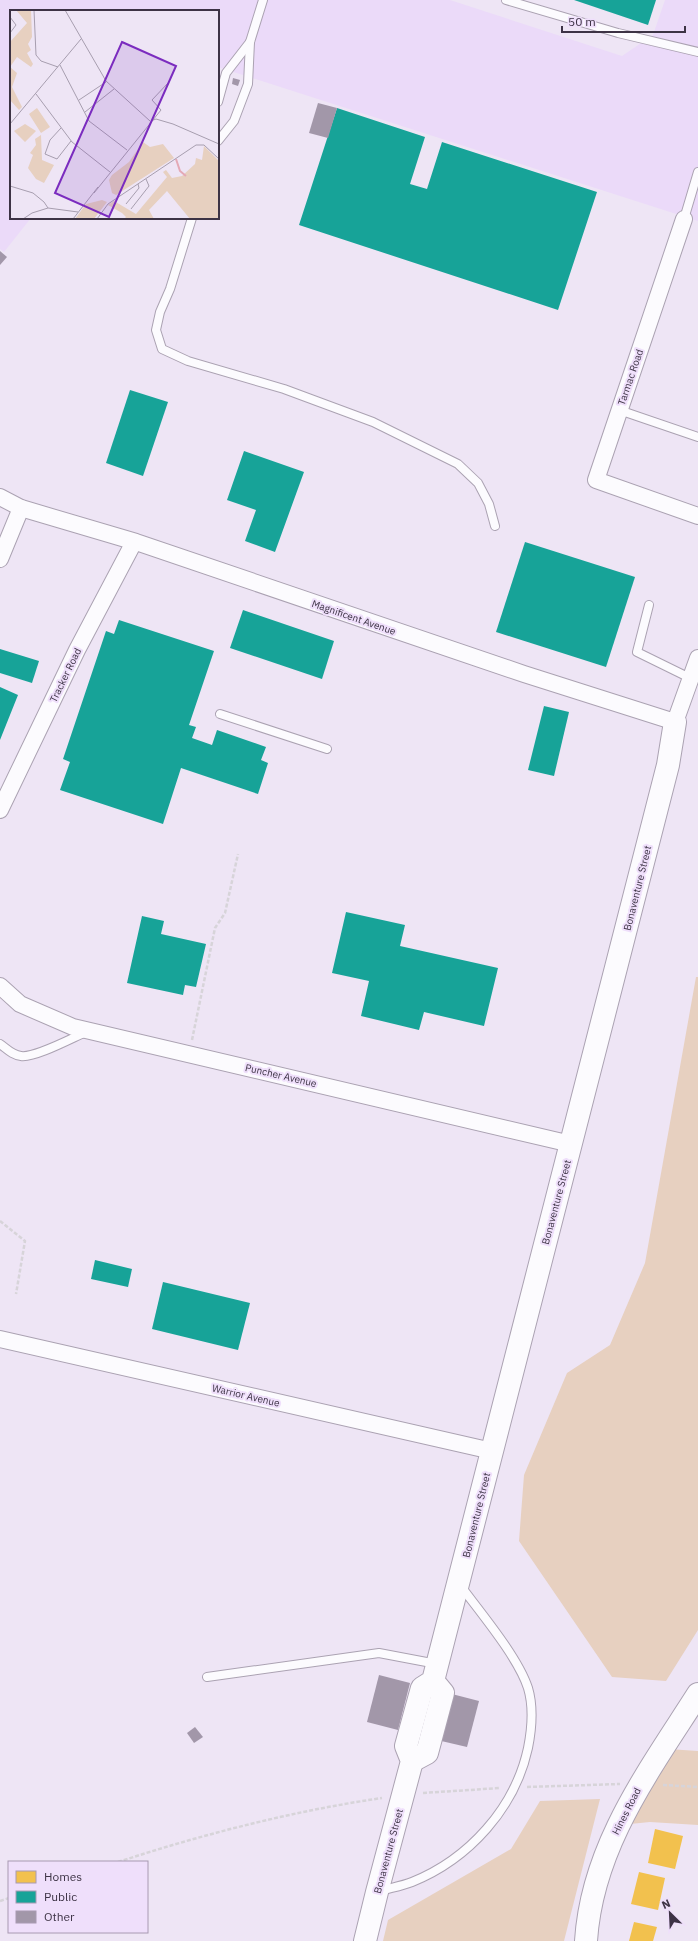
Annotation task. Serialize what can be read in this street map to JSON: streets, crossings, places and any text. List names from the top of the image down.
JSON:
{
  "streets": {
    "street": [
      "Tarmac Road",
      "Magnificent Avenue",
      "Tracker Road",
      "Bonaventure Street",
      "Puncher Avenue",
      "Warrior Avenue",
      "Hines Road"
    ]
  },
  "crossings": [
    ["Magnificent Avenue", "Tracker Road"],
    ["Magnificent Avenue", "Bonaventure Street"],
    ["Bonaventure Street", "Puncher Avenue"],
    ["Bonaventure Street", "Warrior Avenue"]
  ],
  "legend": ["Homes", "Public", "Other"],
  "scale_bar": "50 m",
  "north": "top left"
}
